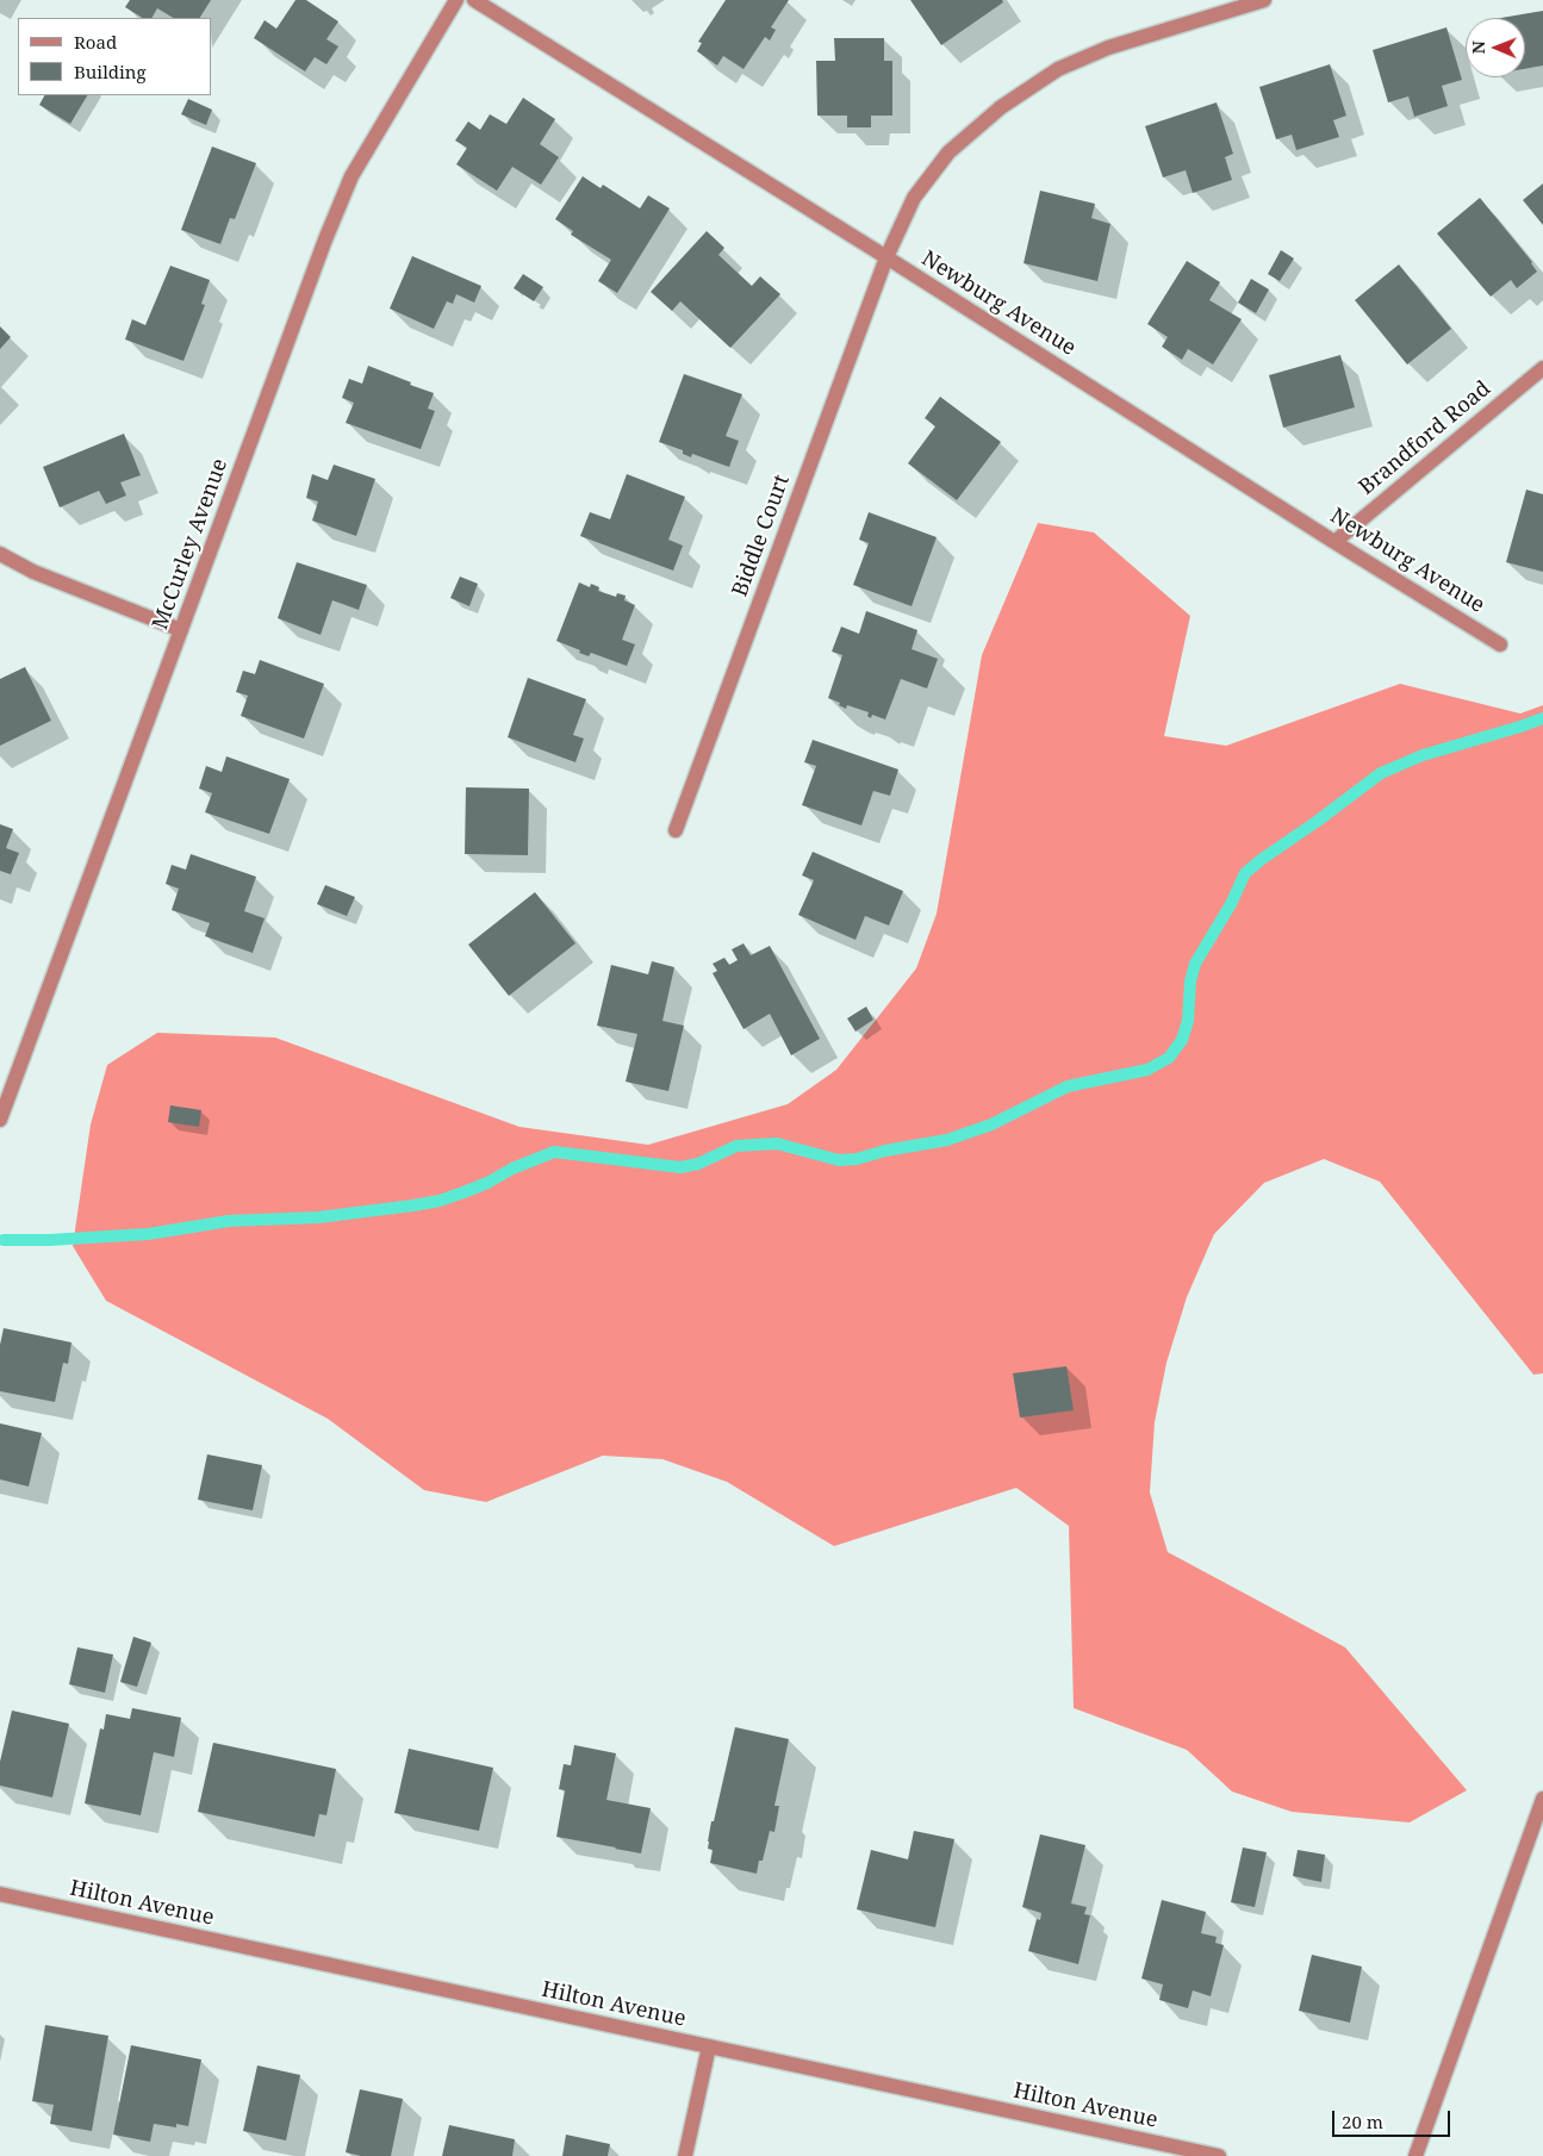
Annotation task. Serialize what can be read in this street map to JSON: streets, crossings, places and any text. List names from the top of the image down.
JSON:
{
  "streets": {
    "street": [
      "Newburg Avenue",
      "Brandford Road",
      "Biddle Court",
      "McCurley Avenue",
      "Hilton Avenue"
    ]
  },
  "crossings": [
    ["Newburg Avenue", "Brandford Road"],
    ["Newburg Avenue", "Biddle Court"]
  ],
  "legend": ["Road", "Building"],
  "scale_bar": "20 m",
  "north": "left"
}
